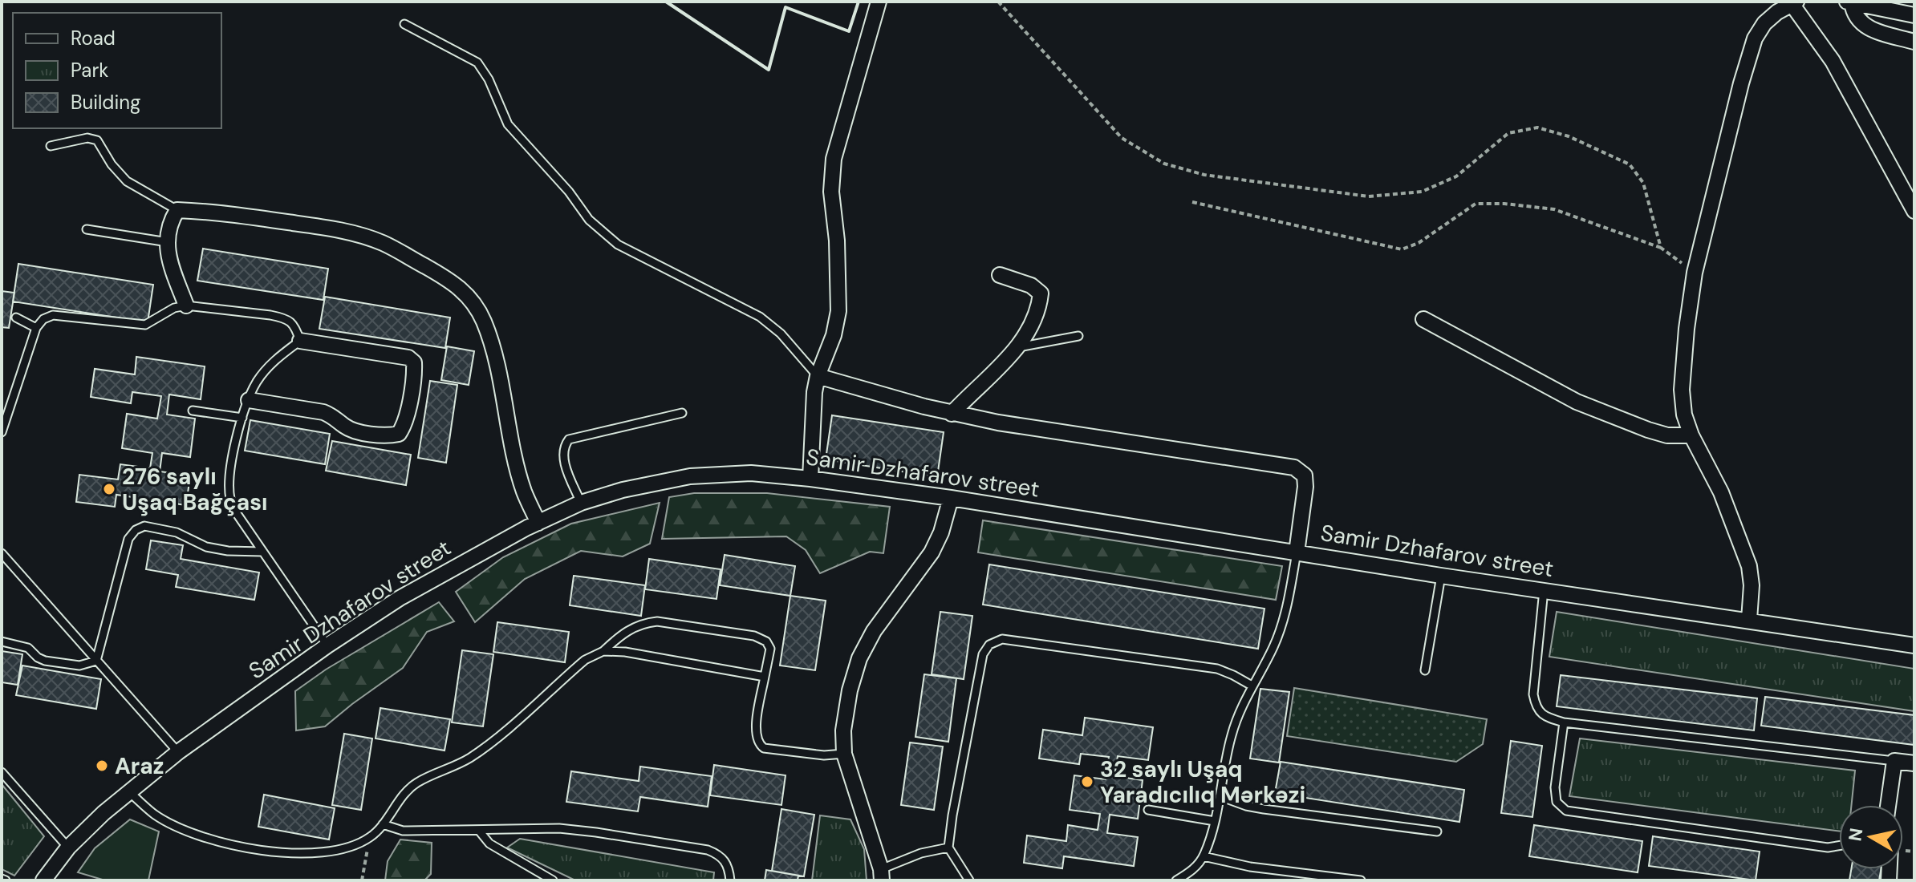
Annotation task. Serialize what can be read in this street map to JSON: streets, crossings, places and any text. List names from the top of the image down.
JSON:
{
  "streets": {
    "street": ["Samir Dzhafarov street"]
  },
  "places": ["276 saylı Uşaq Bağçası", "Araz", "32 saylı Uşaq Yaradıcılıq Mərkəzi"],
  "legend": ["Road", "Park", "Building"],
  "north": "left"
}
